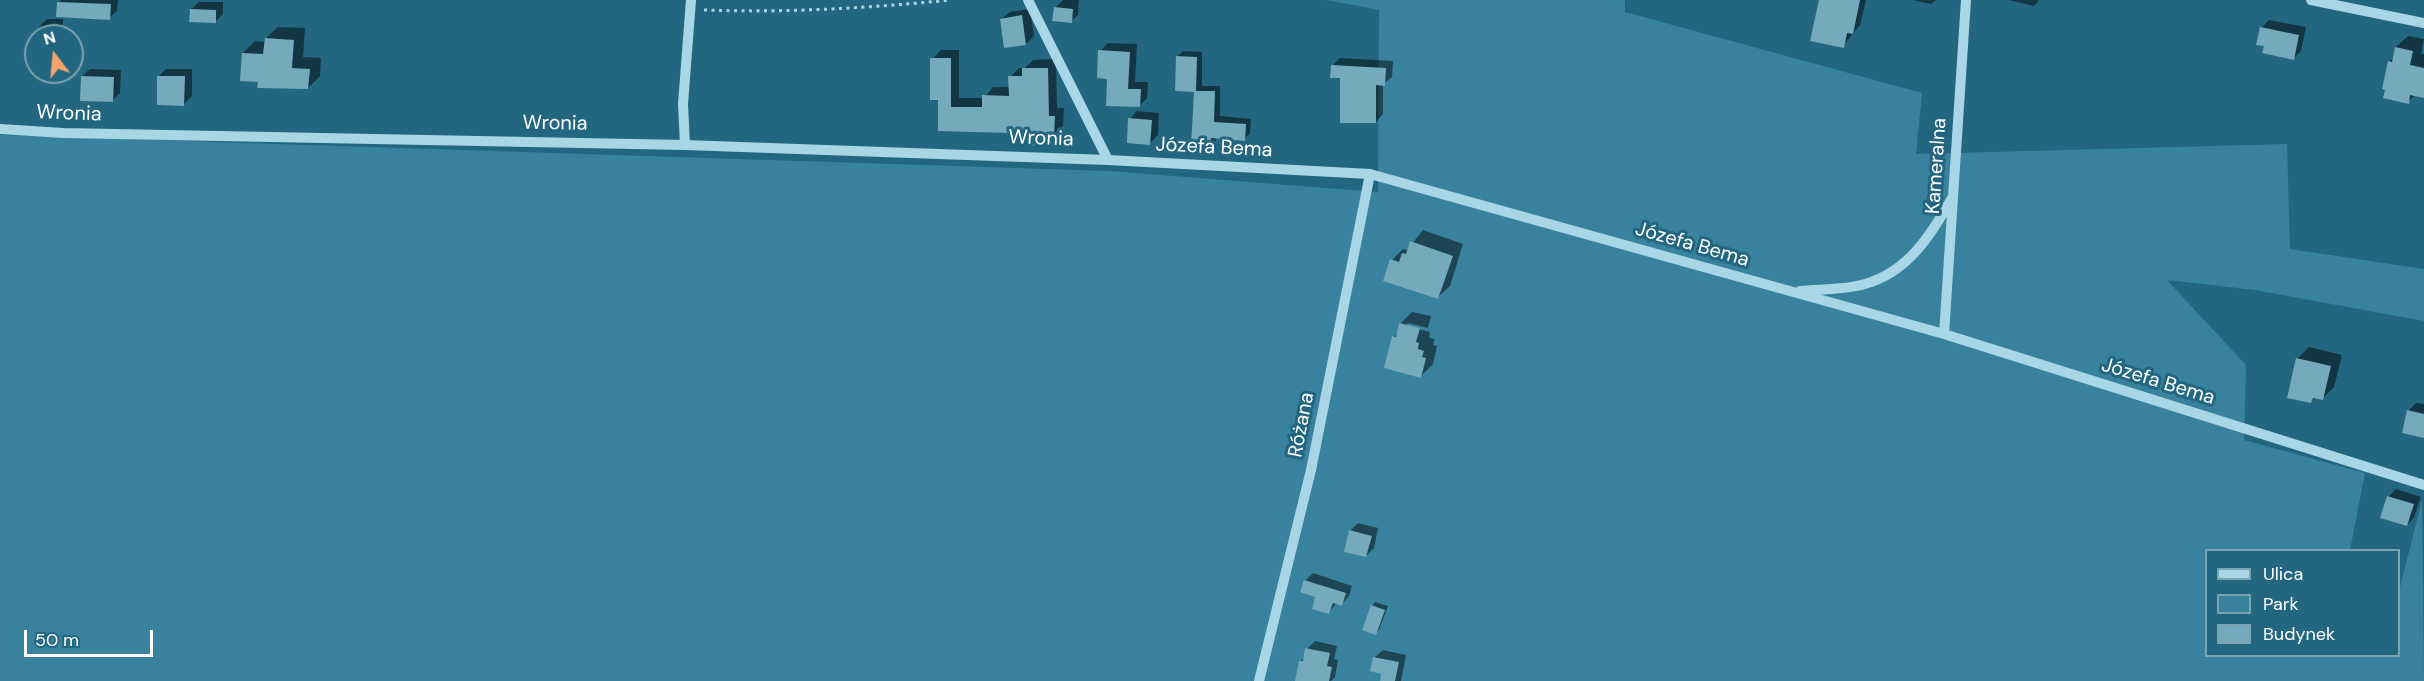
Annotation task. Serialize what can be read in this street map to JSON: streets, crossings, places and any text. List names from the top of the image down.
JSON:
{
  "streets": {
    "street": [
      "Wronia",
      "Józefa Bema",
      "Kameralna",
      "Różana"
    ]
  },
  "crossings": [
    ["Wronia", "Józefa Bema"],
    ["Józefa Bema", "Kameralna"],
    ["Józefa Bema", "Różana"]
  ],
  "legend": ["Ulica", "Park", "Budynek"],
  "scale_bar": "50 m",
  "north": "top"
}
